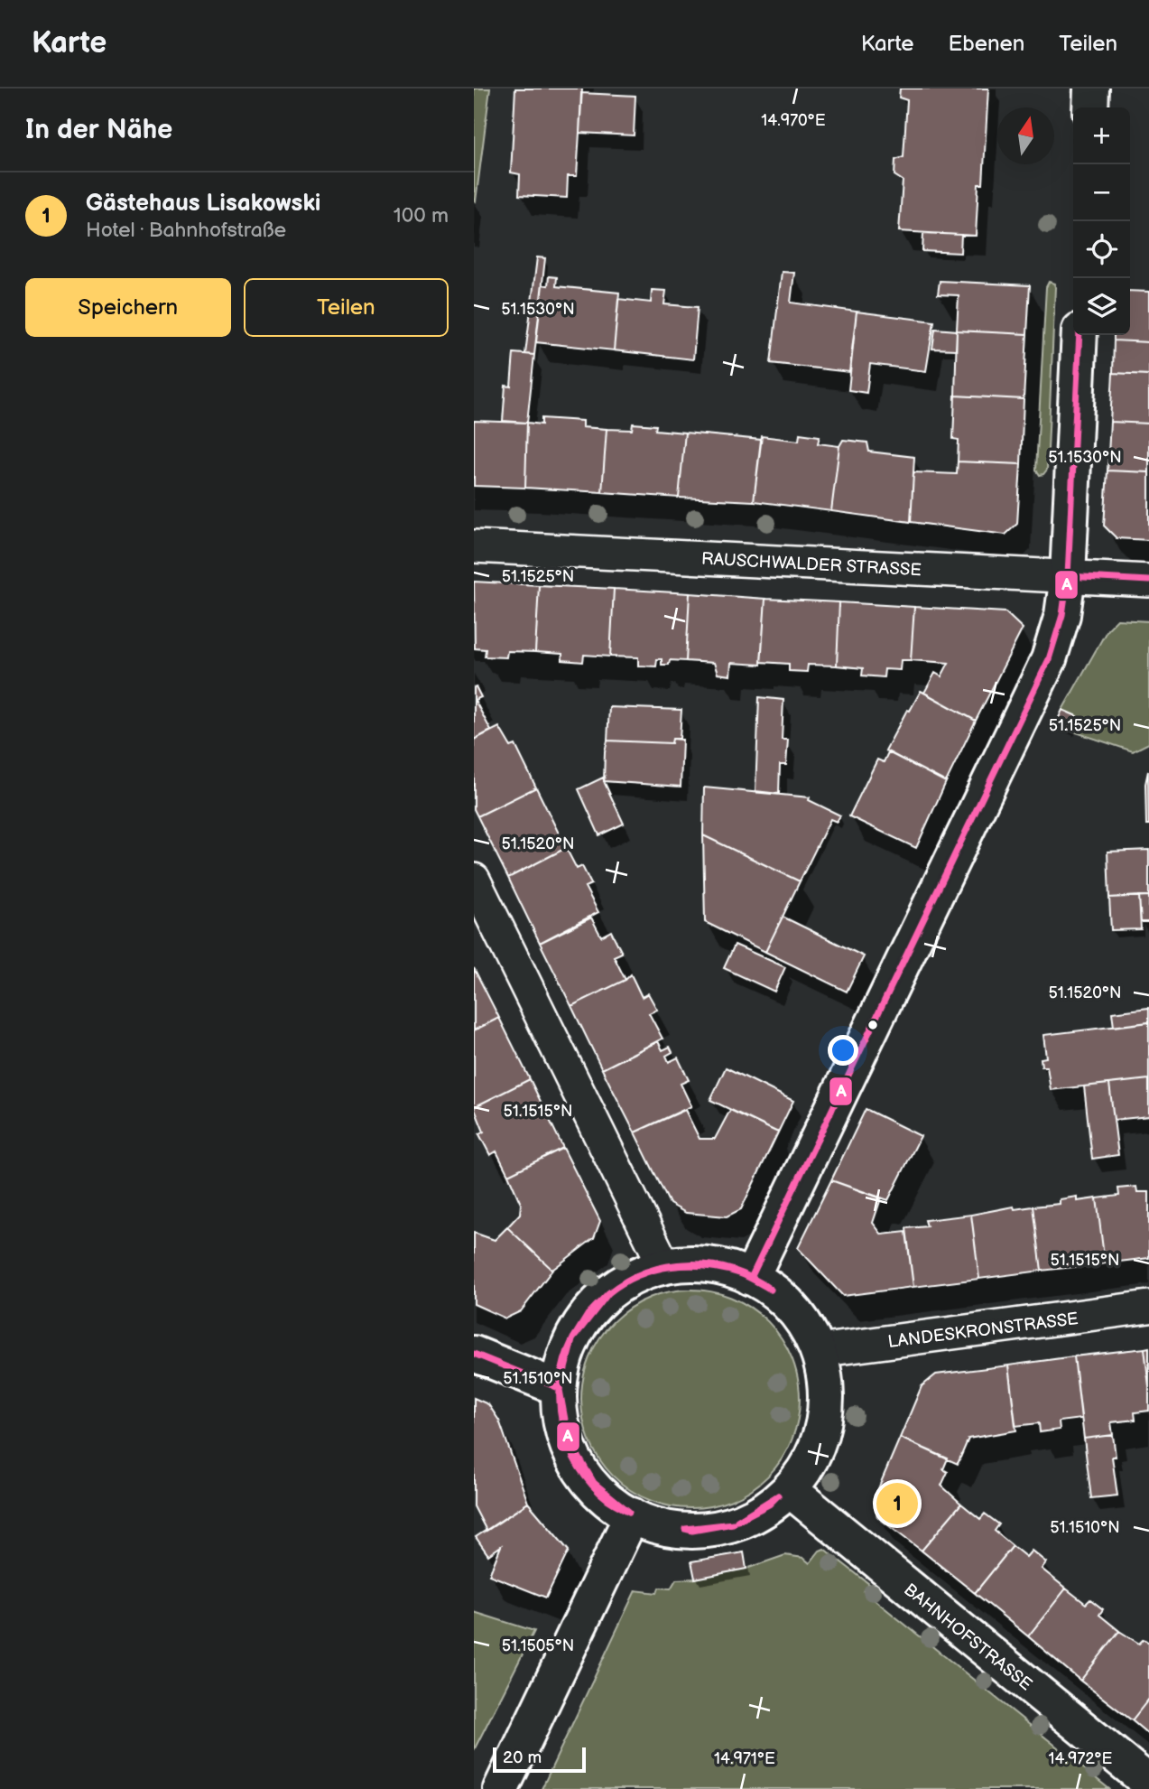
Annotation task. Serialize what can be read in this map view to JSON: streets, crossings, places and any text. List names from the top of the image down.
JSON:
{
  "streets": {
    "main road": ["BAHNHOFSTRASSE"],
    "street": ["RAUSCHWALDER STRASSE", "LANDESKRONSTRASSE"]
  },
  "lines": ["transit line A"],
  "scale_bar": "20 m",
  "north": "top",
  "page": {
    "header": "Karte",
    "nav": ["Karte", "Ebenen", "Teilen"],
    "heading": "In der Nähe",
    "map_buttons": ["+", "−"],
    "list": [
      {
        "mark": "1",
        "name": "Gästehaus Lisakowski",
        "note": "Hotel · Bahnhofstraße",
        "value": "100 m"
      }
    ],
    "buttons": ["Speichern", "Teilen"],
    "pins": "1",
    "scale": "20 m"
  },
  "coordinates": [
    "14.970°E",
    "51.1530°N",
    "51.1525°N",
    "51.1520°N",
    "51.1515°N",
    "51.1510°N",
    "51.1505°N",
    "14.971°E",
    "14.972°E"
  ]
}
